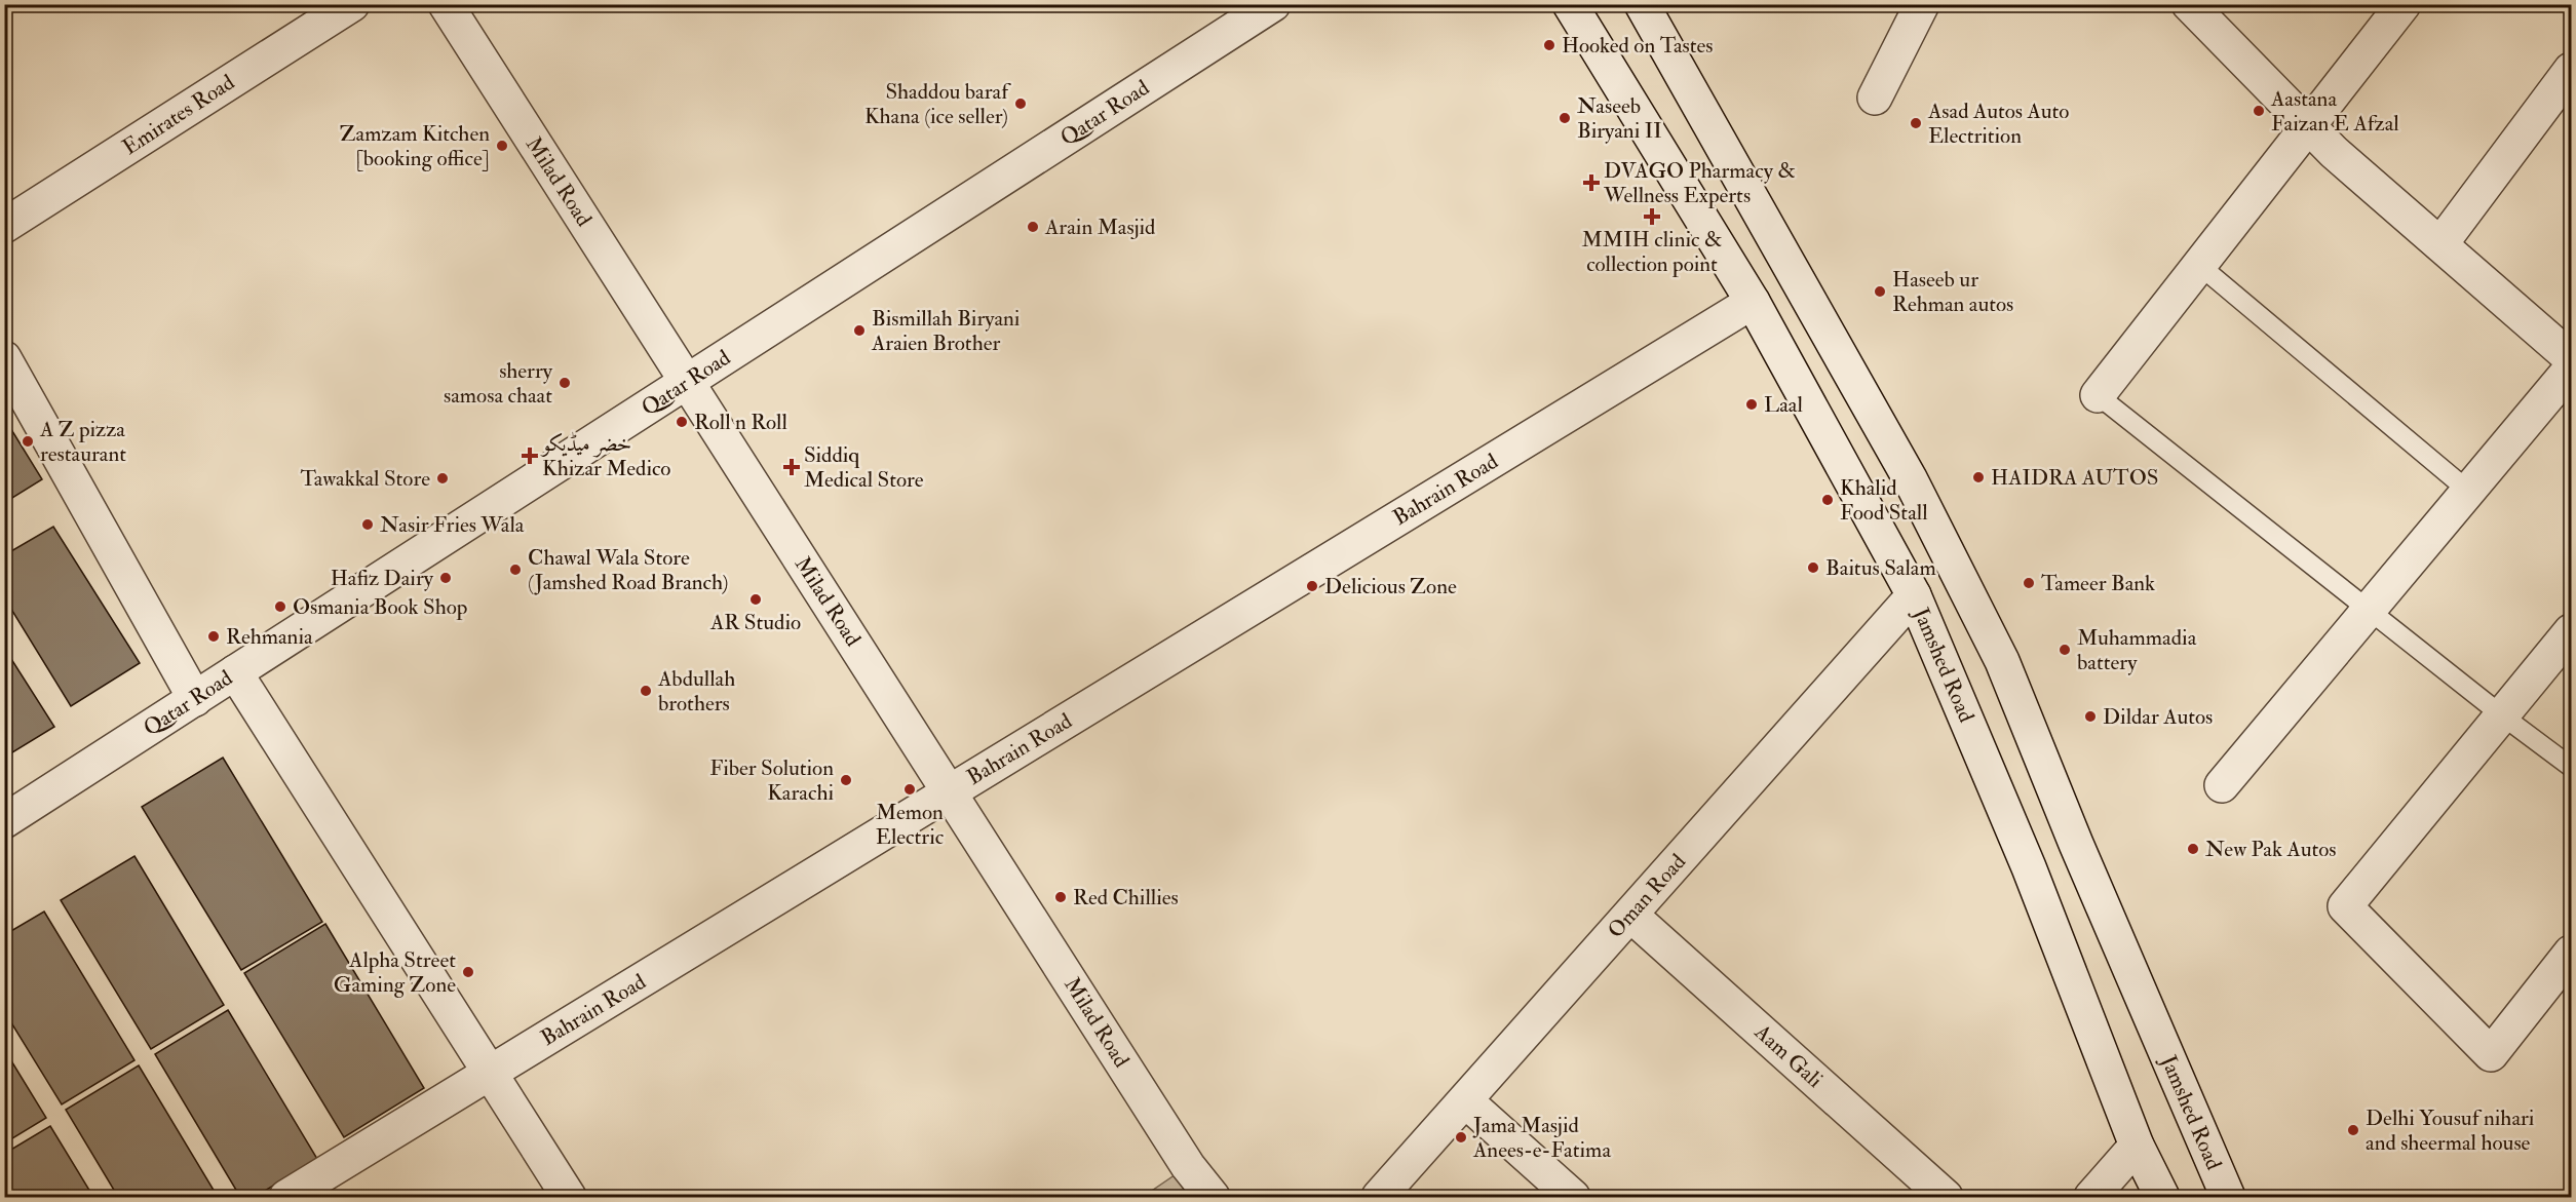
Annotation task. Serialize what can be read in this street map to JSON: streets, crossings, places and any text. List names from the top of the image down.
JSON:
{
  "streets": {
    "street": [
      "Qatar Road",
      "Emirates Road",
      "Milad Road",
      "Bahrain Road",
      "Jamshed Road",
      "Oman Road",
      "Aam Gali"
    ]
  },
  "crossings": [
    ["Qatar Road", "Milad Road"],
    ["Milad Road", "Bahrain Road"],
    ["Bahrain Road", "Jamshed Road"],
    ["Jamshed Road", "Oman Road"],
    ["Oman Road", "Aam Gali"]
  ],
  "places": {
    "other": [
      "Hooked on Tastes",
      "Shaddou baraf Khana (ice seller)",
      "Aastana Faizan E Afzal",
      "Naseeb Biryani II",
      "Asad Autos Auto Electrition",
      "Zamzam Kitchen [booking office]",
      "Arain Masjid",
      "Haseeb ur Rehman autos",
      "Bismillah Biryani Araien Brother",
      "sherry samosa chaat",
      "Laal",
      "Roll n Roll",
      "A Z pizza restaurant",
      "HAIDRA AUTOS",
      "Tawakkal Store",
      "Khalid Food Stall",
      "Nasir Fries Wala",
      "Baitus Salam",
      "Chawal Wala Store (Jamshed Road Branch)",
      "Hafiz Dairy",
      "Tameer Bank",
      "Delicious Zone",
      "AR Studio",
      "Osmania Book Shop",
      "Rehmania",
      "Muhammadia battery",
      "Abdullah brothers",
      "Dildar Autos",
      "Fiber Solution Karachi",
      "Memon Electric",
      "New Pak Autos",
      "Red Chillies",
      "Alpha Street Gaming Zone",
      "Delhi Yousuf nihari and sheermal house",
      "Jama Masjid Anees-e-Fatima"
    ],
    "health": [
      "DVAGO Pharmacy & Wellness Experts",
      "MMIH clinic & collection point",
      "خضر میڈیکو Khizar Medico",
      "Siddiq Medical Store"
    ]
  }
}
